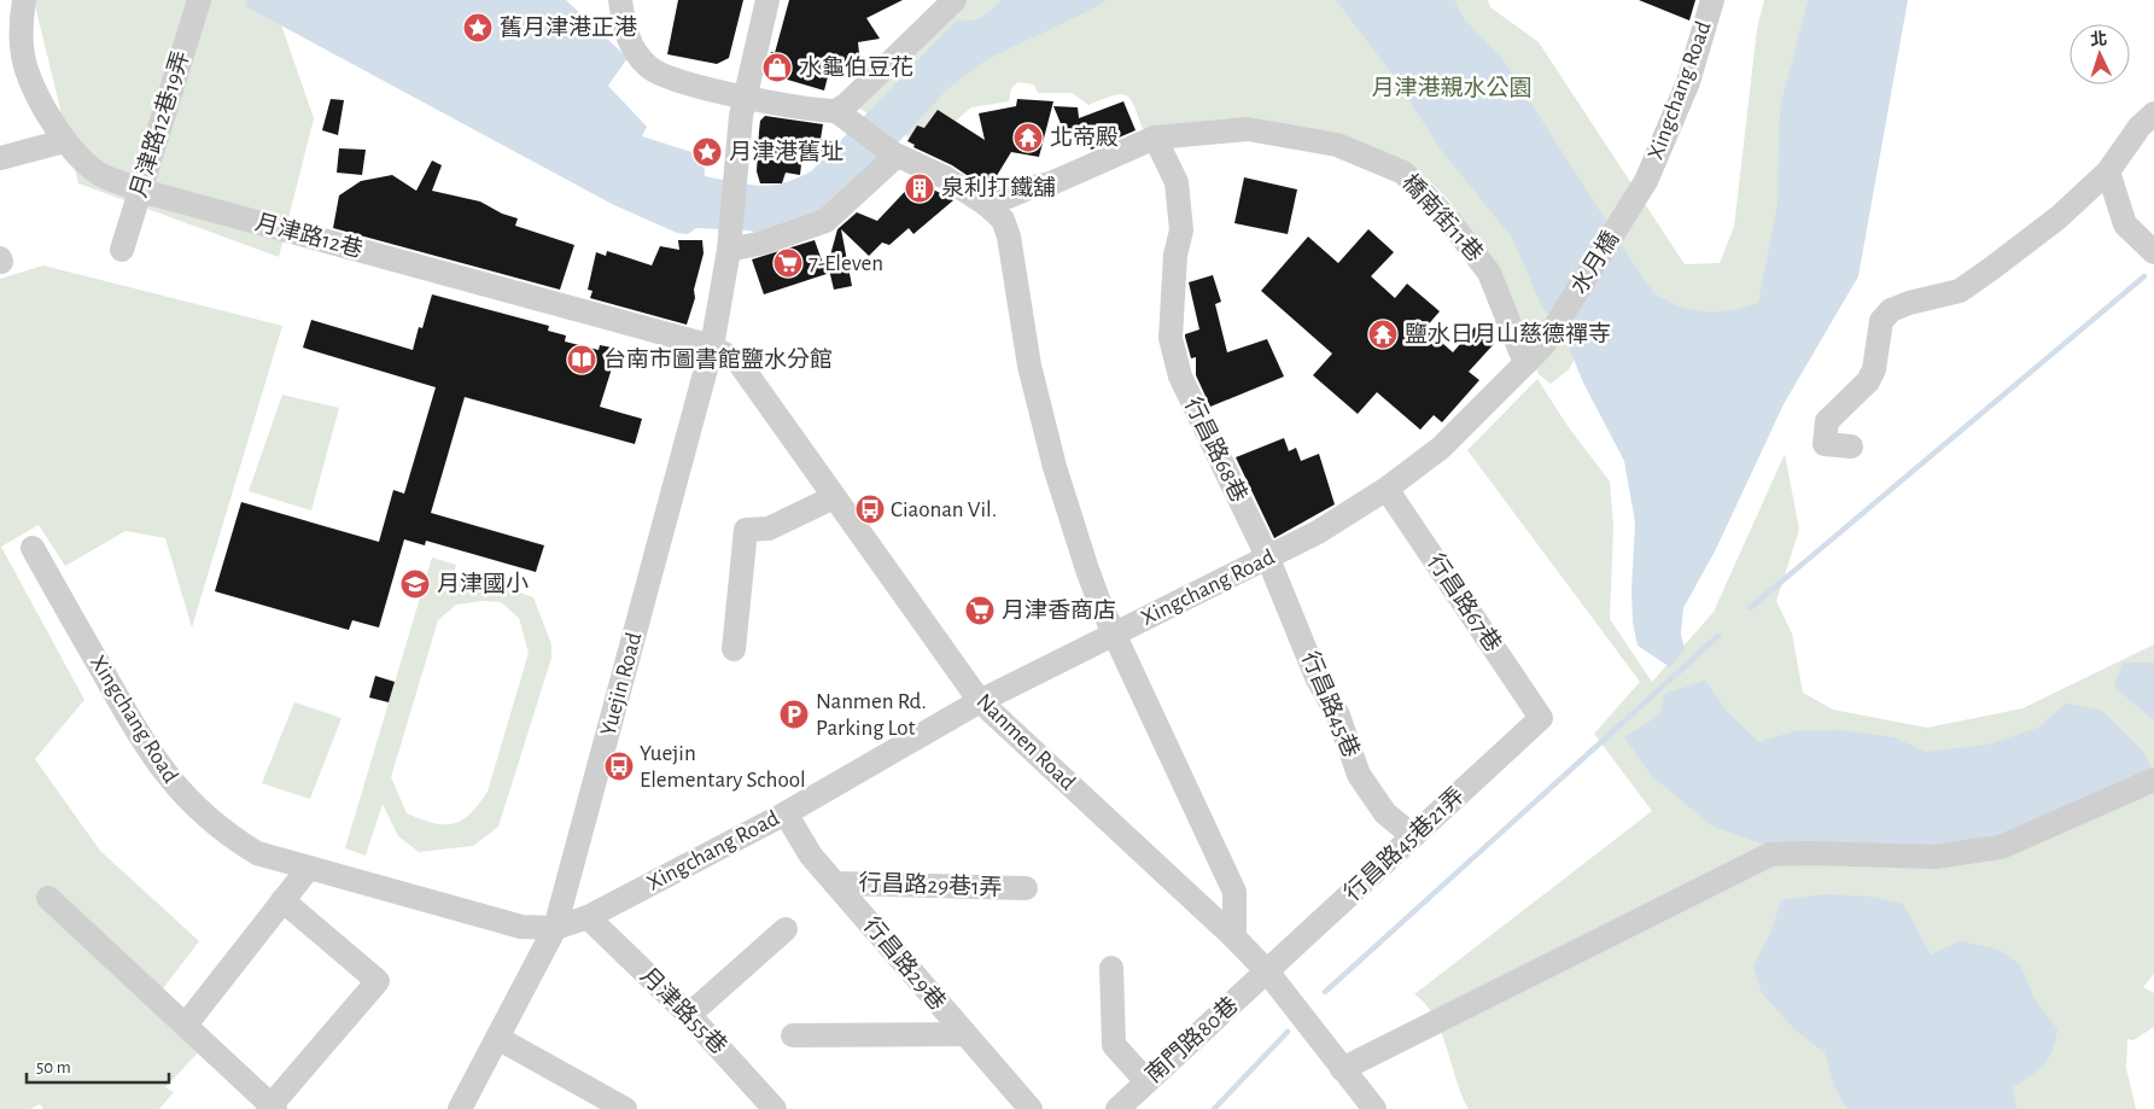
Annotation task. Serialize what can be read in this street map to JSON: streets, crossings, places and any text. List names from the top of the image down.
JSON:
{
  "streets": {
    "street": [
      "Xingchang Road",
      "月津路12巷19弄",
      "橋南街11巷",
      "月津路12巷",
      "水月橋",
      "行昌路68巷",
      "行昌路67巷",
      "Yuejin Road",
      "行昌路45巷",
      "Nanmen Road",
      "行昌路45巷21弄",
      "行昌路29巷1弄",
      "行昌路29巷",
      "月津路55巷",
      "南門路80巷"
    ]
  },
  "crossings": [
    ["Xingchang Road", "橋南街11巷"],
    ["Xingchang Road", "水月橋"],
    ["Xingchang Road", "行昌路68巷"],
    ["Xingchang Road", "行昌路67巷"],
    ["Xingchang Road", "Yuejin Road"],
    ["Xingchang Road", "行昌路45巷"],
    ["Xingchang Road", "Nanmen Road"],
    ["Xingchang Road", "行昌路29巷"],
    ["Xingchang Road", "月津路55巷"],
    ["月津路12巷19弄", "月津路12巷"],
    ["橋南街11巷", "行昌路68巷"],
    ["月津路12巷", "Yuejin Road"],
    ["月津路12巷", "Nanmen Road"],
    ["行昌路68巷", "行昌路45巷"],
    ["行昌路67巷", "行昌路45巷21弄"],
    ["Yuejin Road", "Nanmen Road"],
    ["行昌路45巷", "行昌路45巷21弄"],
    ["Nanmen Road", "行昌路45巷21弄"],
    ["Nanmen Road", "南門路80巷"],
    ["行昌路45巷21弄", "南門路80巷"],
    ["行昌路29巷1弄", "行昌路29巷"]
  ],
  "parks": ["月津港親水公園"],
  "places": {
    "place": ["舊月津港正港", "月津港舊址"],
    "shop": ["水龜伯豆花"],
    "temple": ["北帝殿", "鹽水日月山慈德禪寺"],
    "building": ["泉利打鐵舖"],
    "supermarket": ["7-Eleven", "月津香商店"],
    "library": ["台南市圖書館鹽水分館"],
    "bus stop": ["Ciaonan Vil.", "Yuejin Elementary School"],
    "school or university": ["月津國小"],
    "parking": ["Nanmen Rd. Parking Lot"]
  },
  "scale_bar": "50 m",
  "north": "top"
}
